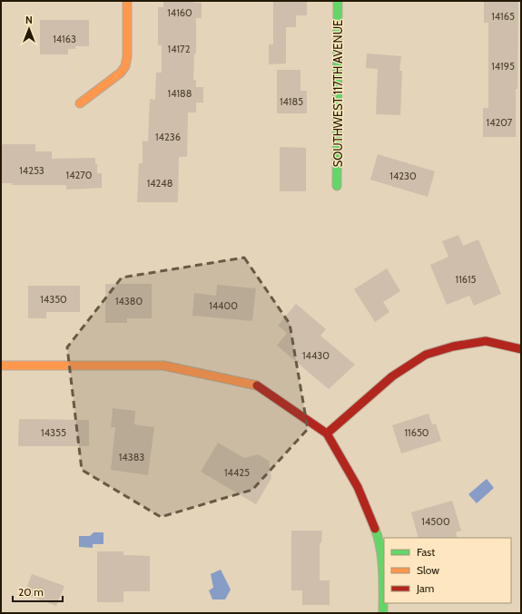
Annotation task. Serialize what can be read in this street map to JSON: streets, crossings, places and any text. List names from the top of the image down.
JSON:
{
  "streets": {
    "street": ["SOUTHWEST 117TH AVENUE"]
  },
  "house_numbers": [
    "14160",
    "14165",
    "14163",
    "14172",
    "14195",
    "14188",
    "14185",
    "14207",
    "14236",
    "14253",
    "14270",
    "14230",
    "14248",
    "11615",
    "14350",
    "14380",
    "14400",
    "14430",
    "14355",
    "11650",
    "14383",
    "14425",
    "14500"
  ],
  "legend": ["Fast", "Slow", "Jam"],
  "scale_bar": "20 m",
  "north": "top"
}
